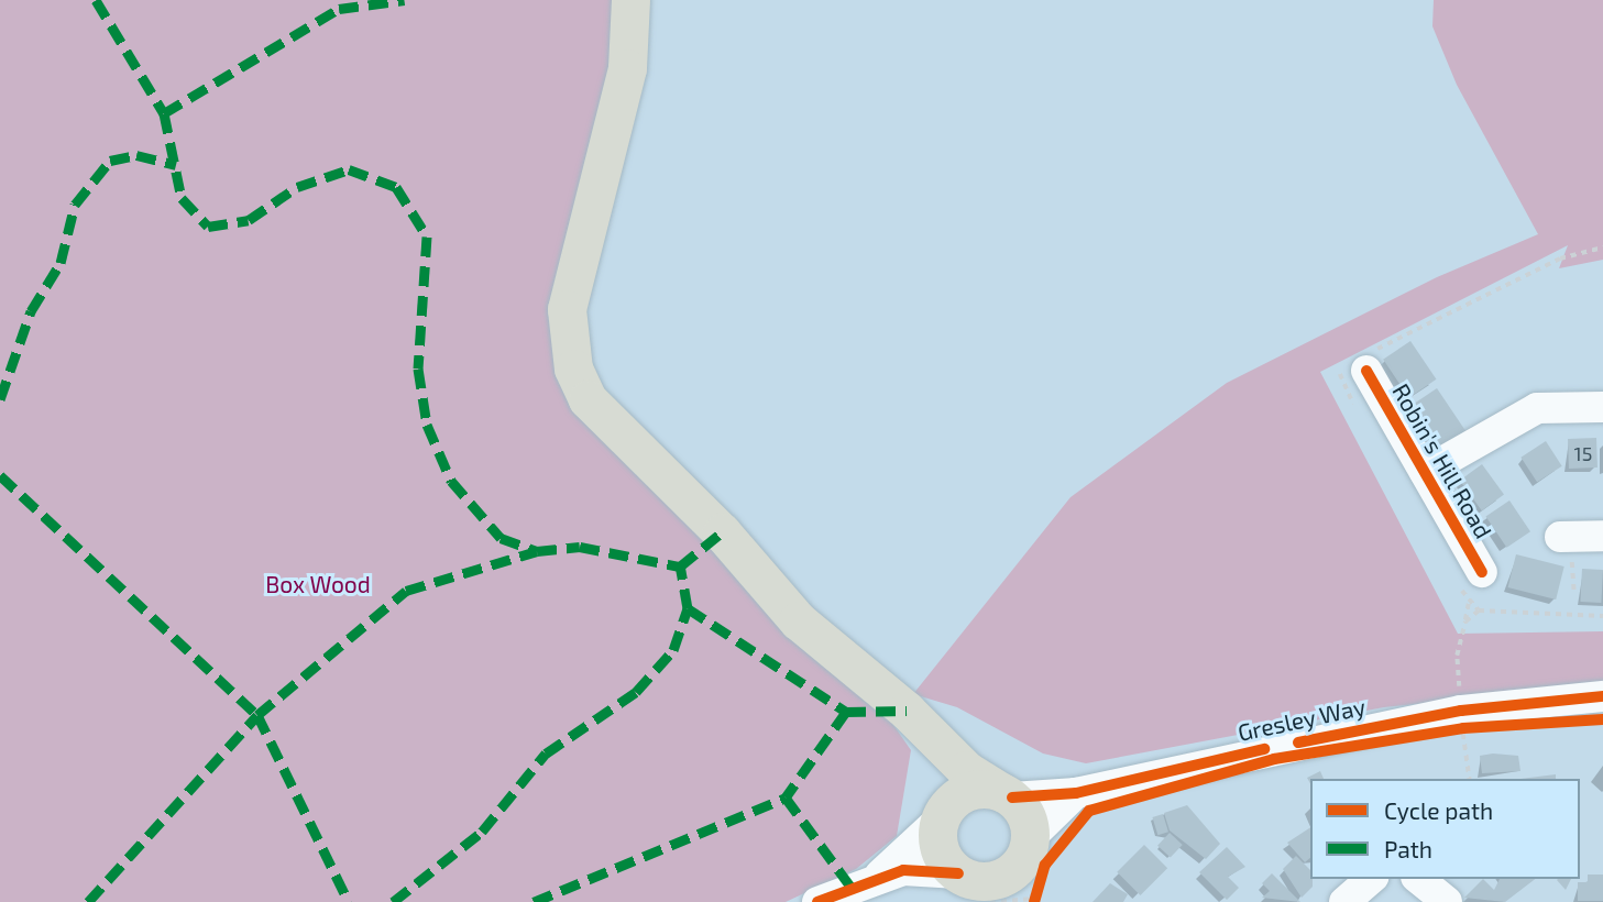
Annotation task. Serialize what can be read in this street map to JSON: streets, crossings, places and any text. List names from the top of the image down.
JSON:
{
  "streets": {
    "street": ["Robin's Hill Road", "Gresley Way"]
  },
  "parks": ["Box Wood"],
  "house_numbers": ["15"],
  "legend": ["Cycle path", "Path"]
}
